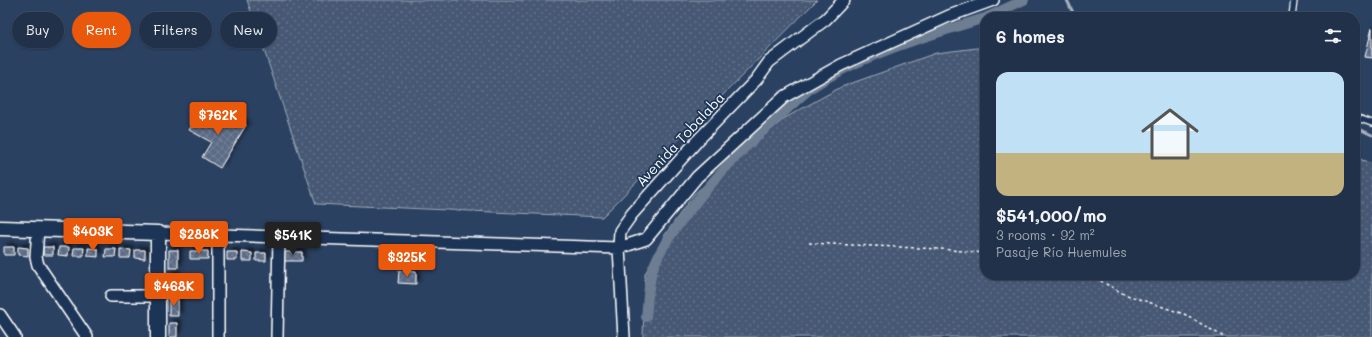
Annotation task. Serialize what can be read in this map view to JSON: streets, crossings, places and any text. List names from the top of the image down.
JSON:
{
  "streets": {
    "street": ["Avenida Tobalaba"]
  },
  "page": {
    "chip": [
      "Buy",
      "Rent",
      "Filters",
      "New"
    ],
    "heading": "6 homes",
    "list": [
      {
        "name": "$541,000/mo",
        "note": "3 rooms · 92 m² · Pasaje Río Huemules"
      }
    ],
    "price": [
      "$762K",
      "$403K",
      "$288K",
      "$541K",
      "$325K",
      "$468K"
    ]
  }
}
